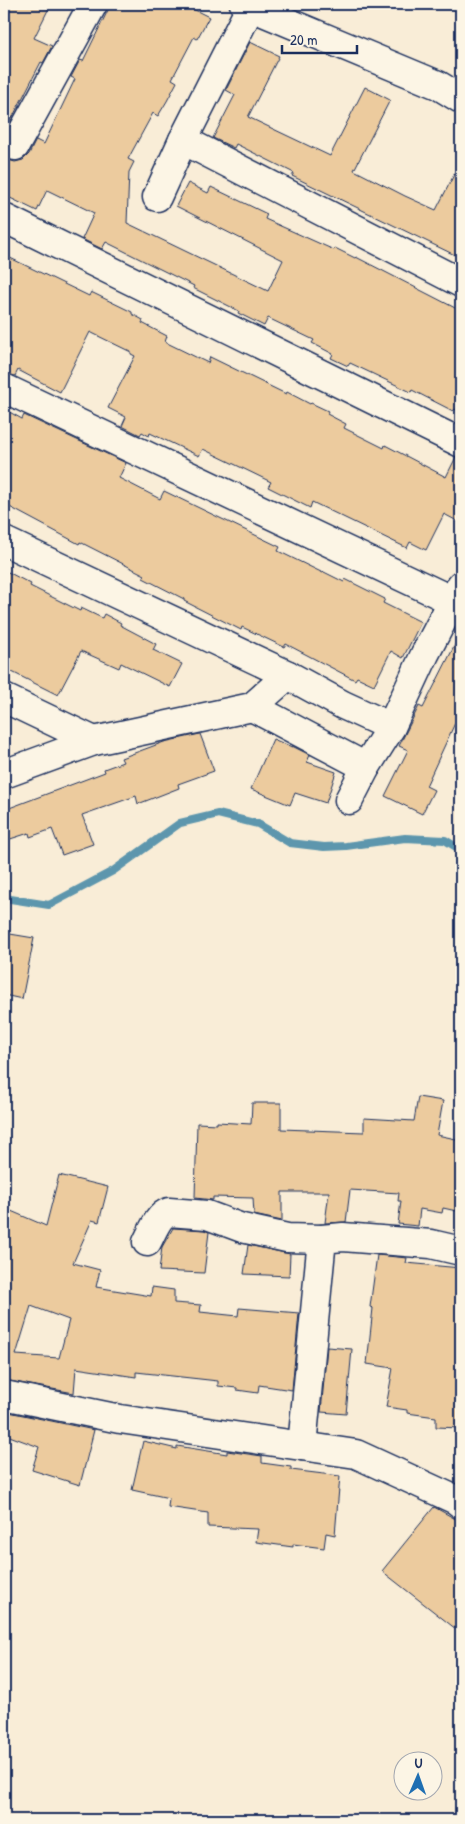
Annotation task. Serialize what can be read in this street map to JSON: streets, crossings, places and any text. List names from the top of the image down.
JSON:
{
  "scale_bar": "20 m",
  "north": "top"
}
